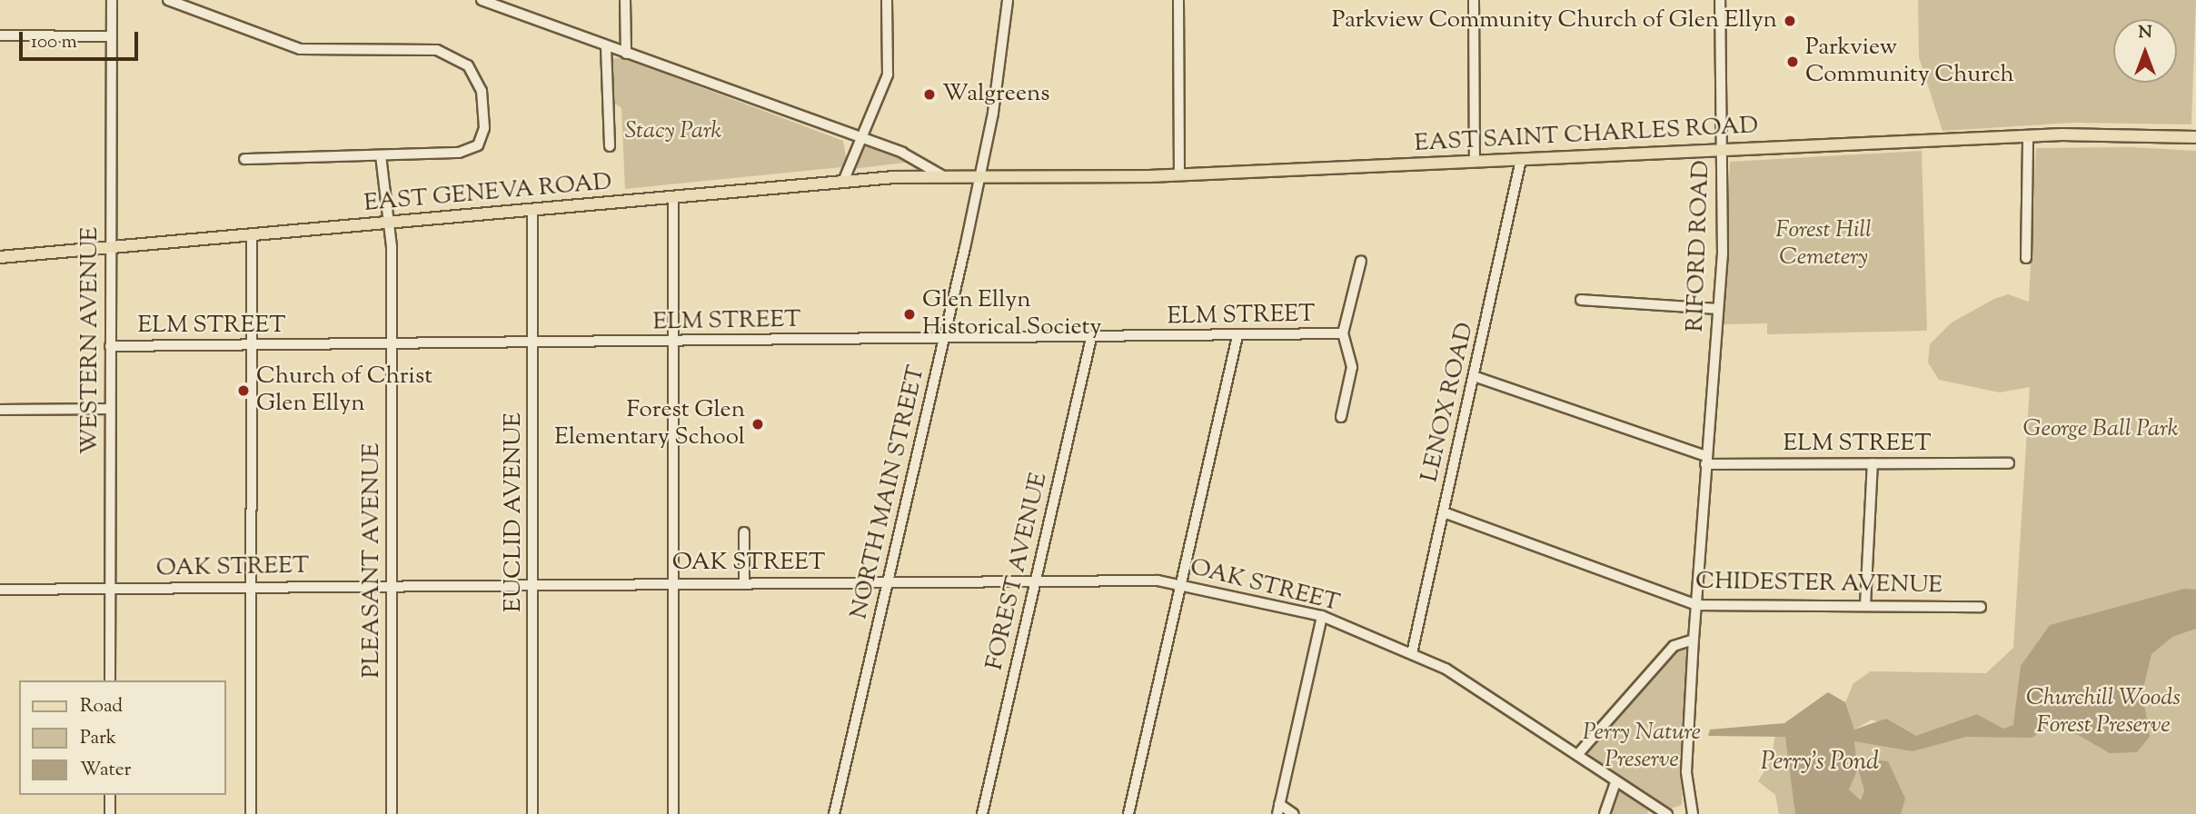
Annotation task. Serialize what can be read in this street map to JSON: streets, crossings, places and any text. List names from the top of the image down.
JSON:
{
  "streets": {
    "main road": ["EAST SAINT CHARLES ROAD", "EAST GENEVA ROAD"],
    "street": [
      "RIFORD ROAD",
      "ELM STREET",
      "WESTERN AVENUE",
      "LENOX ROAD",
      "NORTH MAIN STREET",
      "EUCLID AVENUE",
      "PLEASANT AVENUE",
      "OAK STREET",
      "FOREST AVENUE",
      "CHIDESTER AVENUE"
    ]
  },
  "crossings": [
    ["EAST SAINT CHARLES ROAD", "EAST GENEVA ROAD"],
    ["EAST SAINT CHARLES ROAD", "RIFORD ROAD"],
    ["EAST SAINT CHARLES ROAD", "LENOX ROAD"],
    ["EAST SAINT CHARLES ROAD", "NORTH MAIN STREET"],
    ["EAST GENEVA ROAD", "WESTERN AVENUE"],
    ["EAST GENEVA ROAD", "NORTH MAIN STREET"],
    ["EAST GENEVA ROAD", "EUCLID AVENUE"],
    ["EAST GENEVA ROAD", "PLEASANT AVENUE"],
    ["RIFORD ROAD", "ELM STREET"],
    ["RIFORD ROAD", "CHIDESTER AVENUE"],
    ["ELM STREET", "WESTERN AVENUE"],
    ["ELM STREET", "LENOX ROAD"],
    ["ELM STREET", "NORTH MAIN STREET"],
    ["ELM STREET", "EUCLID AVENUE"],
    ["ELM STREET", "PLEASANT AVENUE"],
    ["ELM STREET", "FOREST AVENUE"],
    ["WESTERN AVENUE", "OAK STREET"],
    ["LENOX ROAD", "OAK STREET"],
    ["LENOX ROAD", "CHIDESTER AVENUE"],
    ["NORTH MAIN STREET", "OAK STREET"],
    ["EUCLID AVENUE", "OAK STREET"],
    ["PLEASANT AVENUE", "OAK STREET"],
    ["OAK STREET", "FOREST AVENUE"]
  ],
  "water": ["Perry's Pond"],
  "parks": [
    "Stacy Park",
    "Forest Hill Cemetery",
    "George Ball Park",
    "Churchill Woods Forest Preserve",
    "Perry Nature Preserve"
  ],
  "places": [
    "Parkview Community Church of Glen Ellyn",
    "Parkview Community Church",
    "Walgreens",
    "Glen Ellyn Historical Society",
    "Church of Christ Glen Ellyn",
    "Forest Glen Elementary School"
  ],
  "legend": ["Road", "Park", "Water"],
  "scale_bar": "100 m",
  "north": "top"
}
